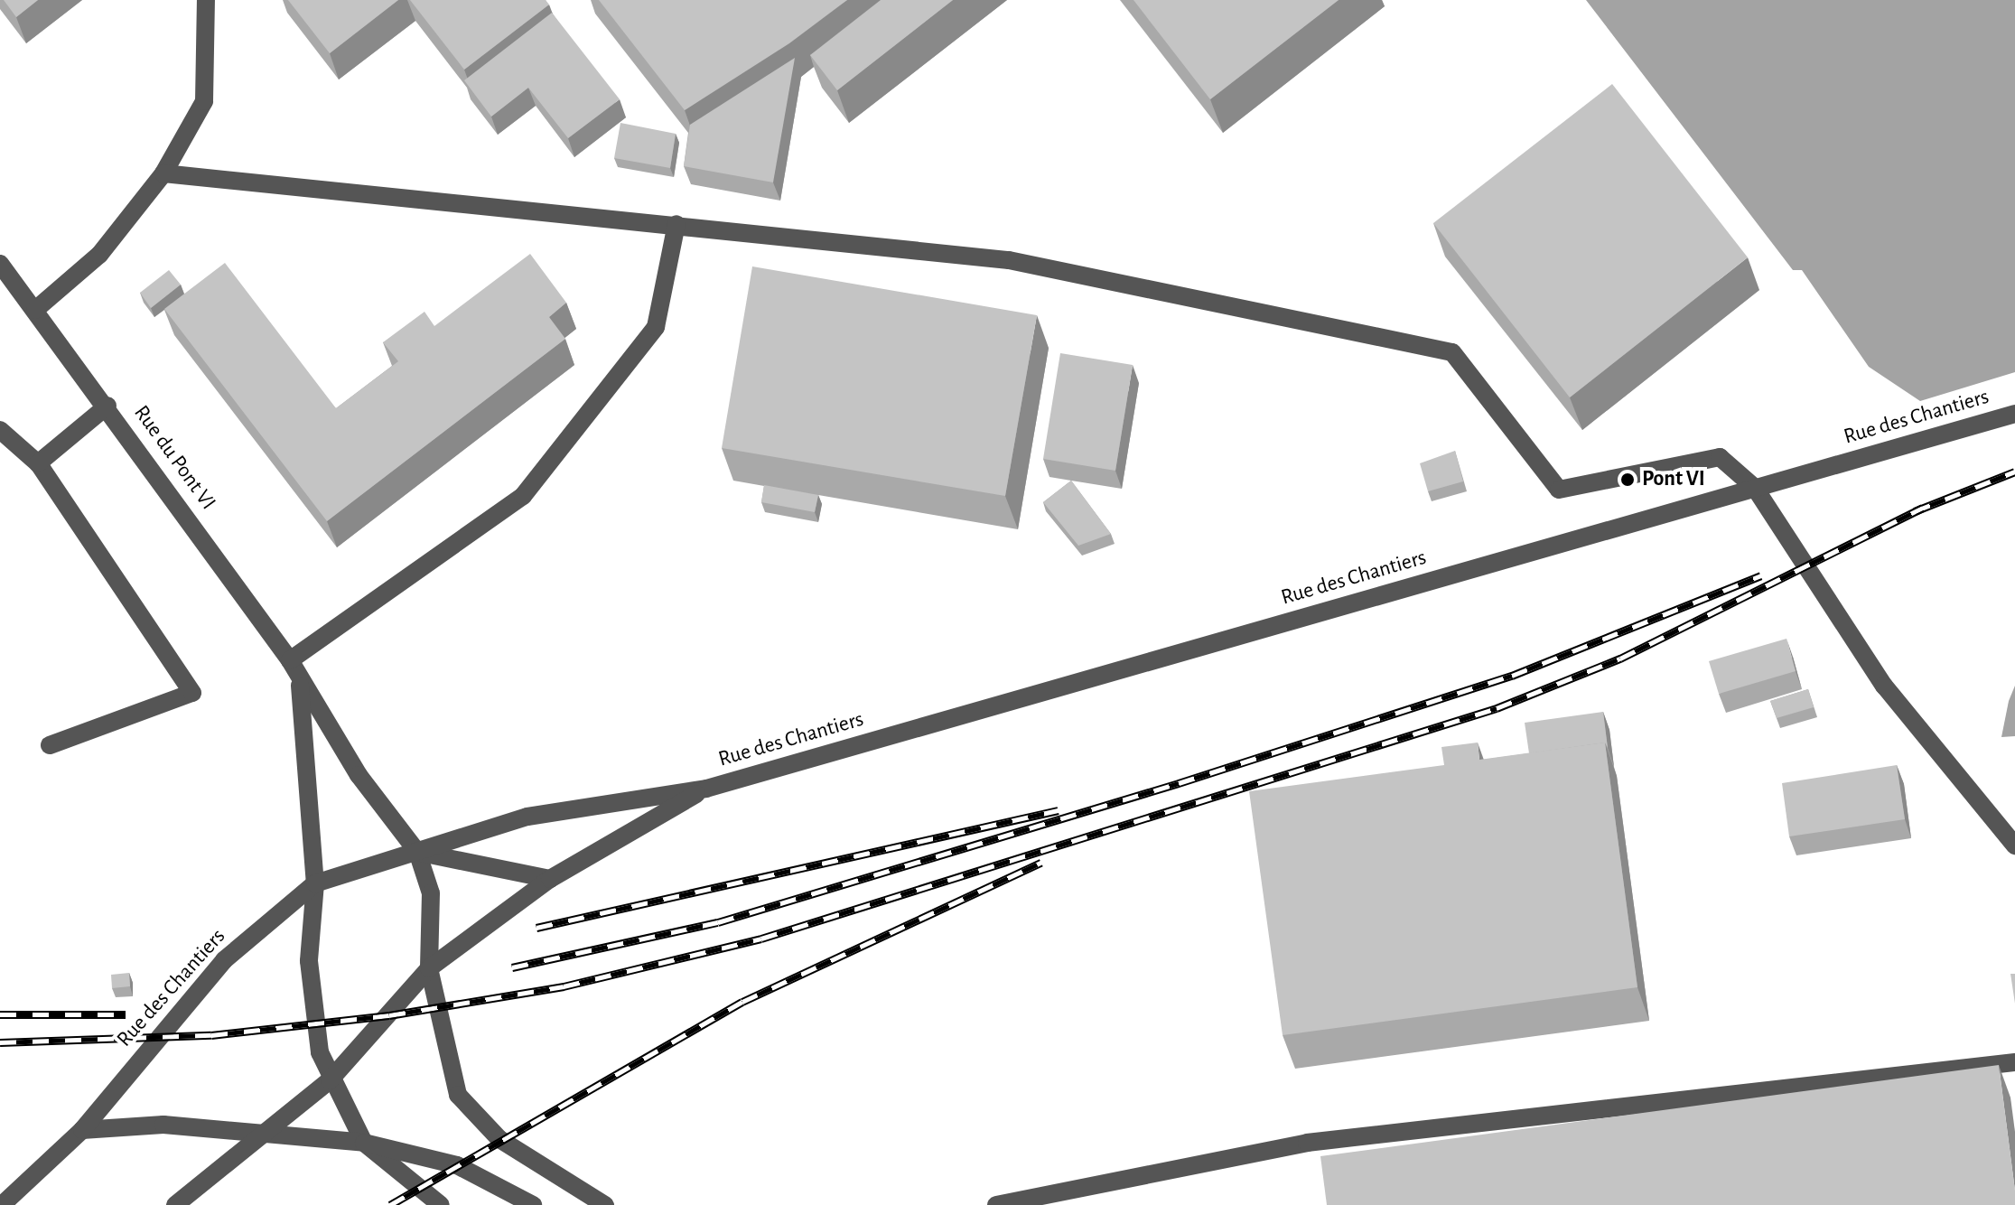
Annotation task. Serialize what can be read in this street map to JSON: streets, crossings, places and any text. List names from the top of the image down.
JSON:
{
  "streets": {
    "street": ["Rue des Chantiers", "Rue du Pont VI"]
  },
  "places": ["Pont VI"]
}
